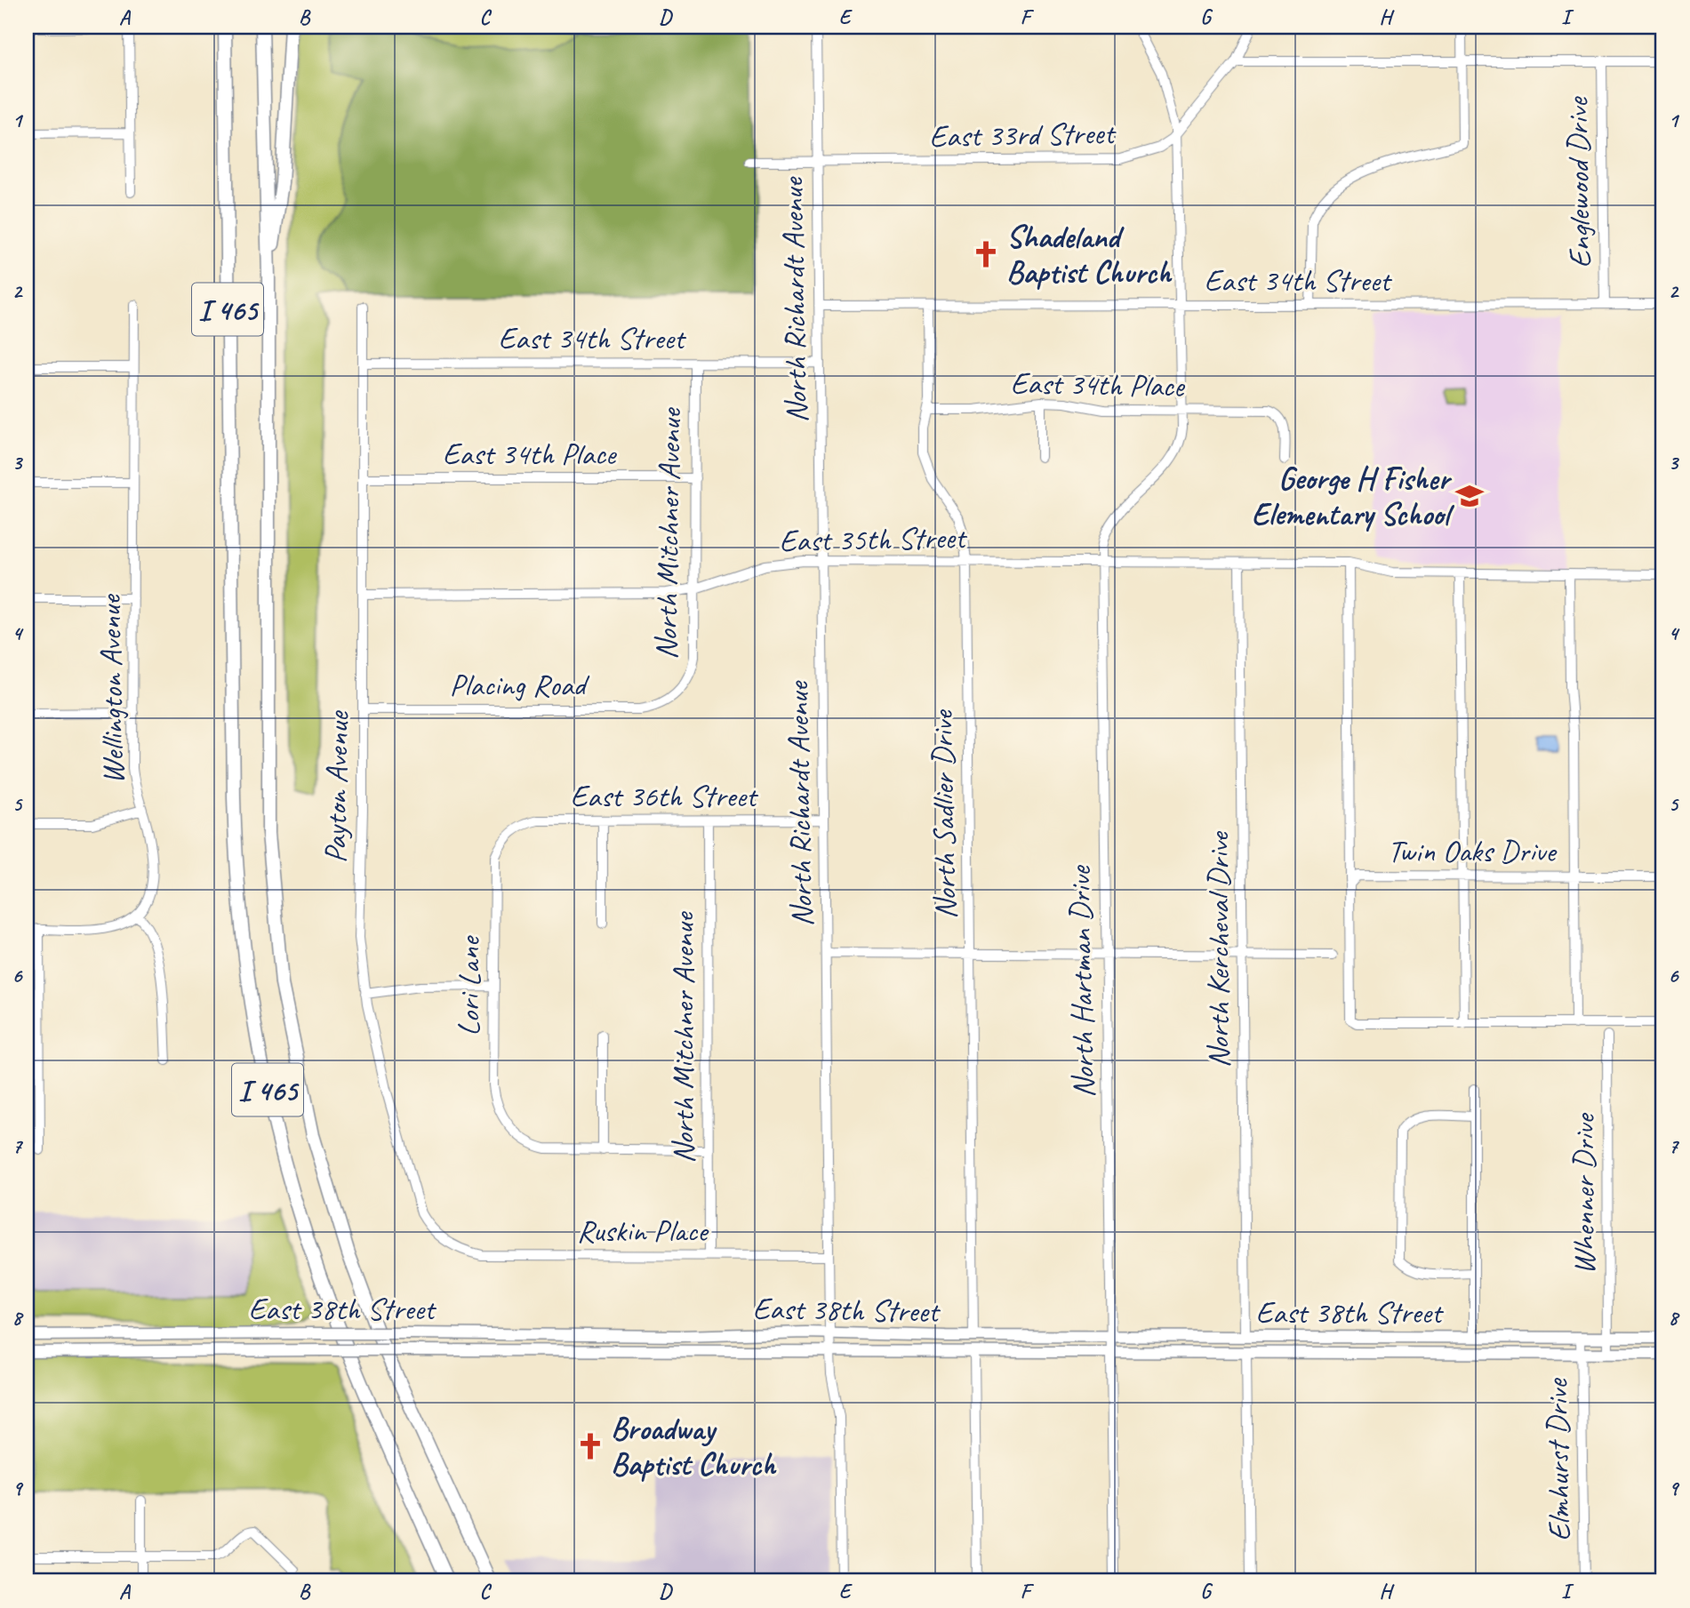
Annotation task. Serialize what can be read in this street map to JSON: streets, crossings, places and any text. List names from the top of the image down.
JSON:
{
  "streets": {
    "highway": ["I 465"],
    "main road": ["East 38th Street"],
    "street": [
      "East 33rd Street",
      "Englewood Drive",
      "East 34th Street",
      "North Richardt Avenue",
      "East 34th Place",
      "North Mitchner Avenue",
      "East 35th Street",
      "Placing Road",
      "Wellington Avenue",
      "Payton Avenue",
      "East 36th Street",
      "North Sadlier Drive",
      "Twin Oaks Drive",
      "North Kercheval Drive",
      "North Hartman Drive",
      "Lori Lane",
      "Whenner Drive",
      "Ruskin Place",
      "Elmhurst Drive"
    ]
  },
  "crossings": [
    ["East 33rd Street", "North Richardt Avenue"],
    ["East 33rd Street", "North Hartman Drive"],
    ["Englewood Drive", "East 34th Street"],
    ["East 34th Street", "North Richardt Avenue"],
    ["East 34th Street", "North Mitchner Avenue"],
    ["East 34th Street", "Payton Avenue"],
    ["East 34th Street", "North Sadlier Drive"],
    ["East 34th Street", "North Hartman Drive"],
    ["North Richardt Avenue", "East 35th Street"],
    ["North Richardt Avenue", "East 36th Street"],
    ["North Richardt Avenue", "Ruskin Place"],
    ["North Richardt Avenue", "East 38th Street"],
    ["East 34th Place", "North Mitchner Avenue"],
    ["East 34th Place", "Payton Avenue"],
    ["East 34th Place", "North Sadlier Drive"],
    ["East 34th Place", "North Hartman Drive"],
    ["North Mitchner Avenue", "East 35th Street"],
    ["North Mitchner Avenue", "Placing Road"],
    ["North Mitchner Avenue", "East 36th Street"],
    ["North Mitchner Avenue", "Ruskin Place"],
    ["East 35th Street", "Payton Avenue"],
    ["East 35th Street", "North Sadlier Drive"],
    ["East 35th Street", "North Kercheval Drive"],
    ["East 35th Street", "North Hartman Drive"],
    ["Placing Road", "Payton Avenue"],
    ["Payton Avenue", "Ruskin Place"],
    ["East 36th Street", "Lori Lane"],
    ["North Sadlier Drive", "East 38th Street"],
    ["North Kercheval Drive", "East 38th Street"],
    ["North Hartman Drive", "East 38th Street"],
    ["Whenner Drive", "East 38th Street"],
    ["East 38th Street", "Elmhurst Drive"]
  ],
  "places": {
    "church": ["Shadeland Baptist Church", "Broadway Baptist Church"],
    "school or university": ["George H Fisher Elementary School"]
  },
  "grid": {
    "columns": [
      "A",
      "B",
      "C",
      "D",
      "E",
      "F",
      "G",
      "H",
      "I"
    ],
    "rows": [
      "1",
      "2",
      "3",
      "4",
      "5",
      "6",
      "7",
      "8",
      "9"
    ]
  }
}
